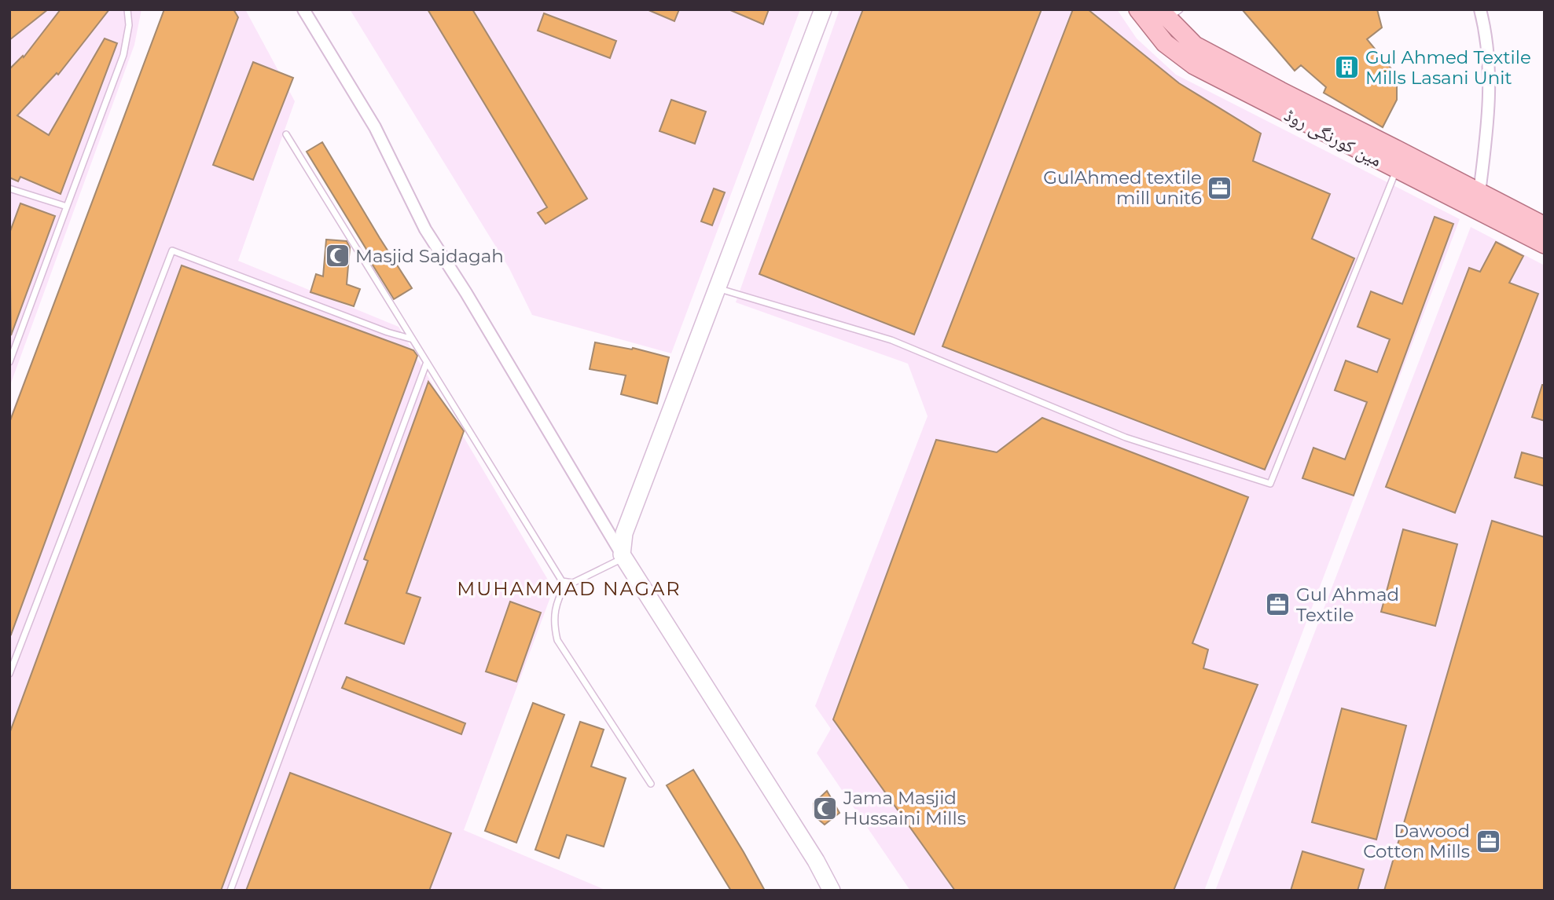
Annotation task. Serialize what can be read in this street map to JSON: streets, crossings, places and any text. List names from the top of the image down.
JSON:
{
  "streets": {
    "main road": ["مین کورنگی روڈ"]
  },
  "districts": ["MUHAMMAD NAGAR"],
  "places": {
    "building": ["Gul Ahmed Textile Mills Lasani Unit"],
    "office": ["GulAhmed textile mill unit6", "Gul Ahmad Textile", "Dawood Cotton Mills"],
    "mosque": ["Masjid Sajdagah", "Jama Masjid Hussaini Mills"]
  }
}
